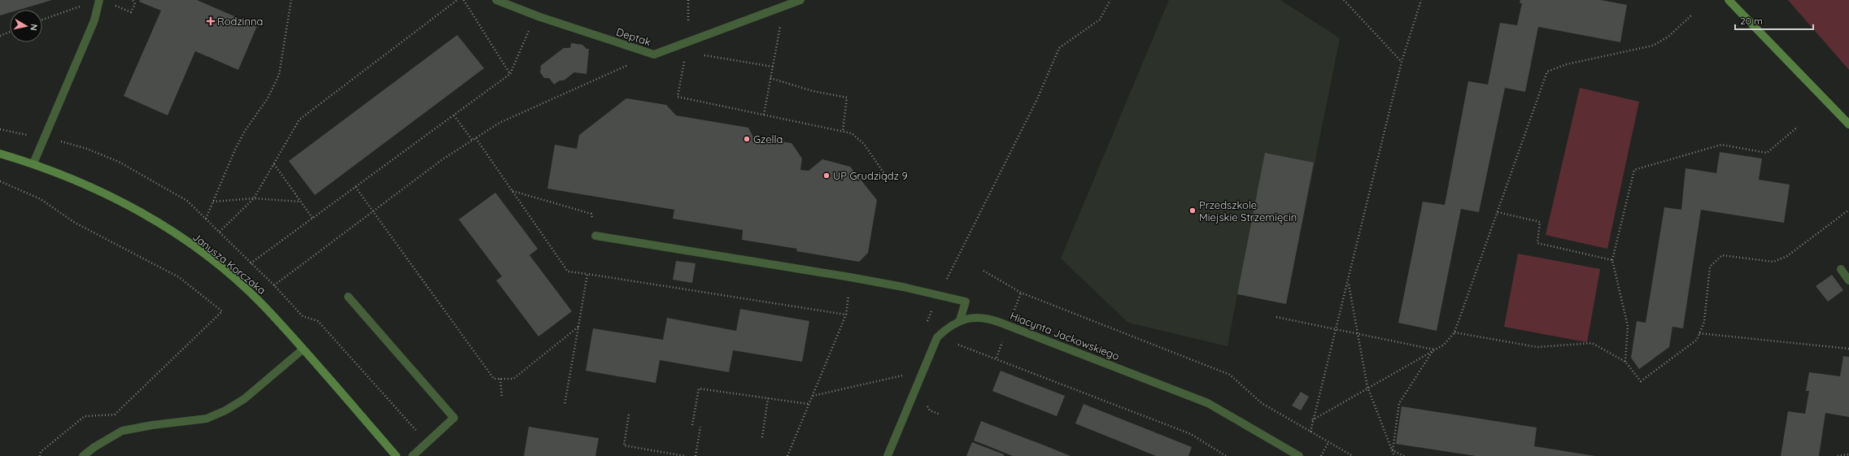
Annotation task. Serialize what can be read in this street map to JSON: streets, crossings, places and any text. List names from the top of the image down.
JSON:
{
  "streets": {
    "street": ["Deptak", "Janusza Korczaka", "Hiacynta Jackowskiego"]
  },
  "places": {
    "health": ["Rodzinna"],
    "other": ["Gzella", "UP Grudziądz 9", "Przedszkole Miejskie Strzemięcin"]
  },
  "scale_bar": "20 m",
  "north": "right"
}
